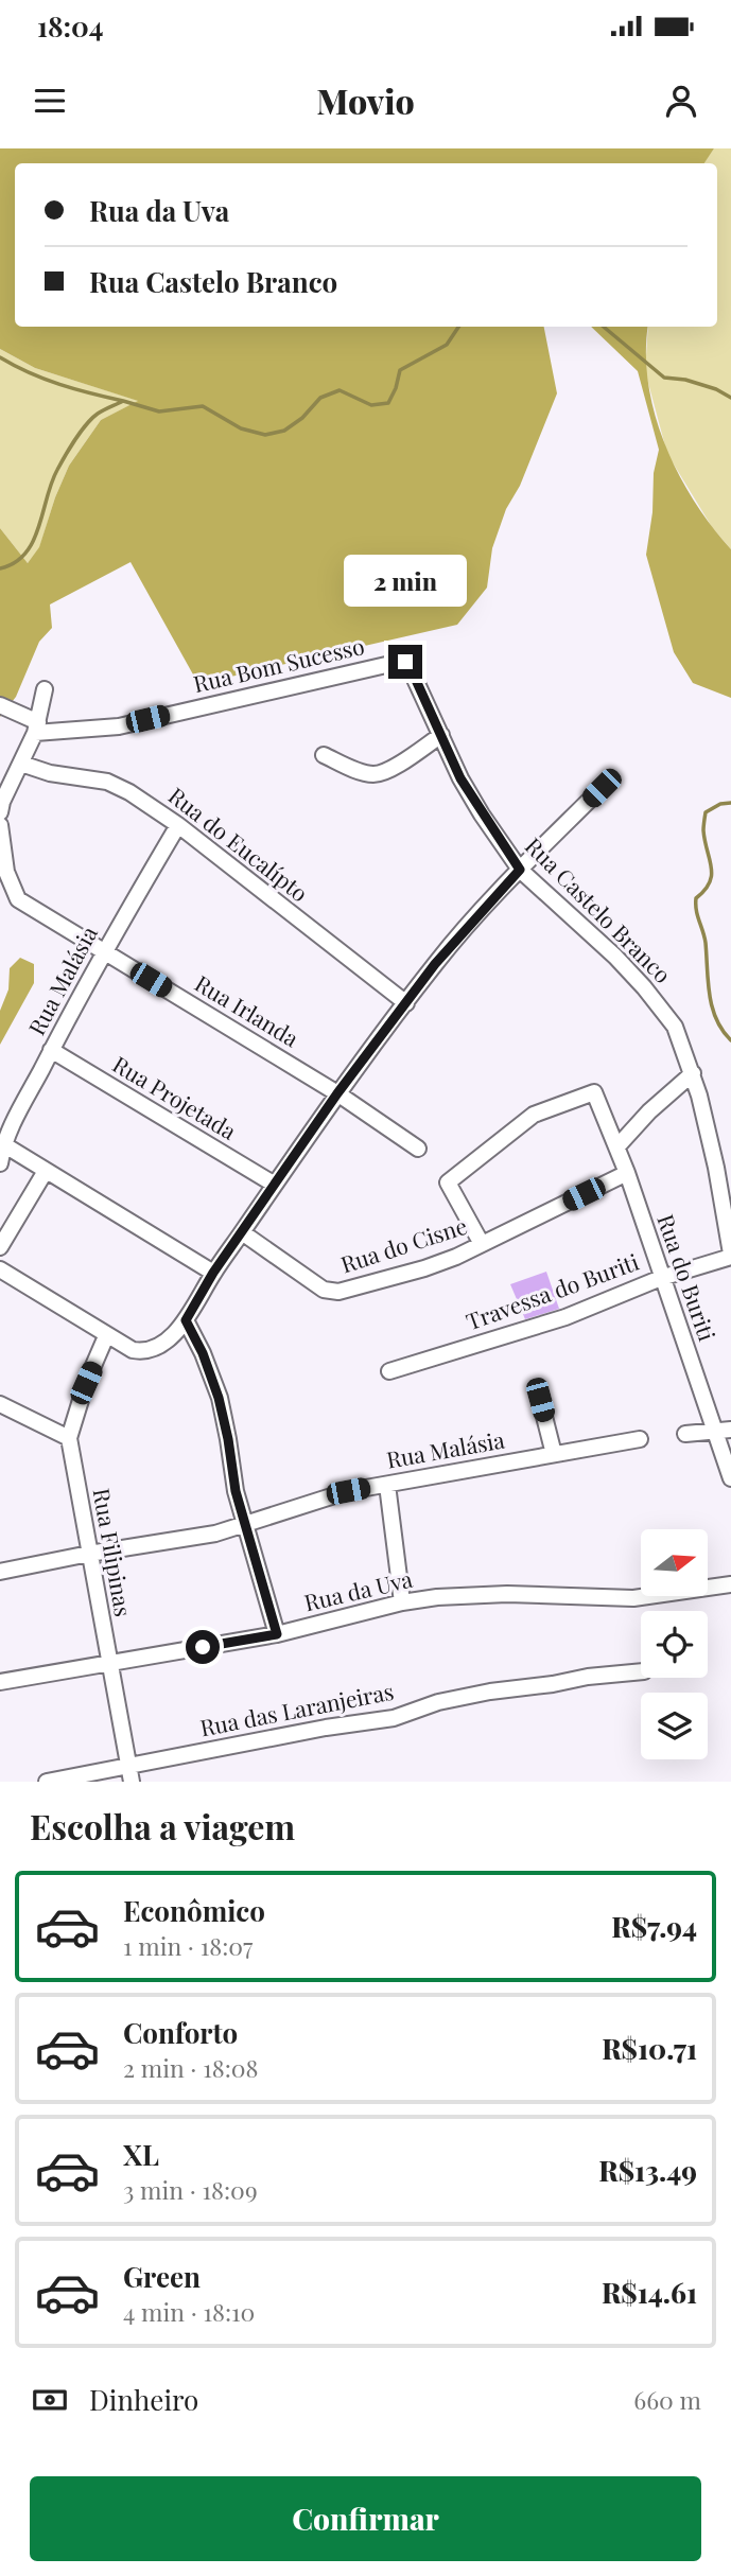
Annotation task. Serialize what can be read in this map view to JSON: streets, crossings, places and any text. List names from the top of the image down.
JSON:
{
  "streets": {
    "street": [
      "Rua Bom Sucesso",
      "Rua do Eucalípto",
      "Rua Castelo Branco",
      "Rua Malásia",
      "Rua Irlanda",
      "Rua Projetada",
      "Rua do Cisne",
      "Rua do Buriti",
      "Travessa do Buriti",
      "Rua Filipinas",
      "Rua da Uva",
      "Rua das Laranjeiras"
    ]
  },
  "crossings": [
    ["Rua Bom Sucesso", "Rua Castelo Branco"],
    ["Rua do Eucalípto", "Rua Malásia"],
    ["Rua Castelo Branco", "Travessa do Buriti"],
    ["Rua Malásia", "Rua Irlanda"],
    ["Rua Malásia", "Rua Projetada"],
    ["Rua Malásia", "Rua Filipinas"],
    ["Rua do Cisne", "Rua do Buriti"],
    ["Rua do Buriti", "Travessa do Buriti"],
    ["Rua Filipinas", "Rua da Uva"],
    ["Rua Filipinas", "Rua das Laranjeiras"]
  ],
  "north": "right",
  "page": {
    "status": "18:04",
    "header": "Movio",
    "banner": ["Rua da Uva", "Rua Castelo Branco"],
    "bubble": "2 min",
    "heading": "Escolha a viagem",
    "list": [
      {
        "name": "Econômico",
        "note": "1 min · 18:07",
        "value": "R$7.94"
      },
      {
        "name": "Conforto",
        "note": "2 min · 18:08",
        "value": "R$10.71"
      },
      {
        "name": "XL",
        "note": "3 min · 18:09",
        "value": "R$13.49"
      },
      {
        "name": "Green",
        "note": "4 min · 18:10",
        "value": "R$14.61"
      }
    ],
    "pay": ["Dinheiro", "660 m"],
    "buttons": "Confirmar"
  }
}
